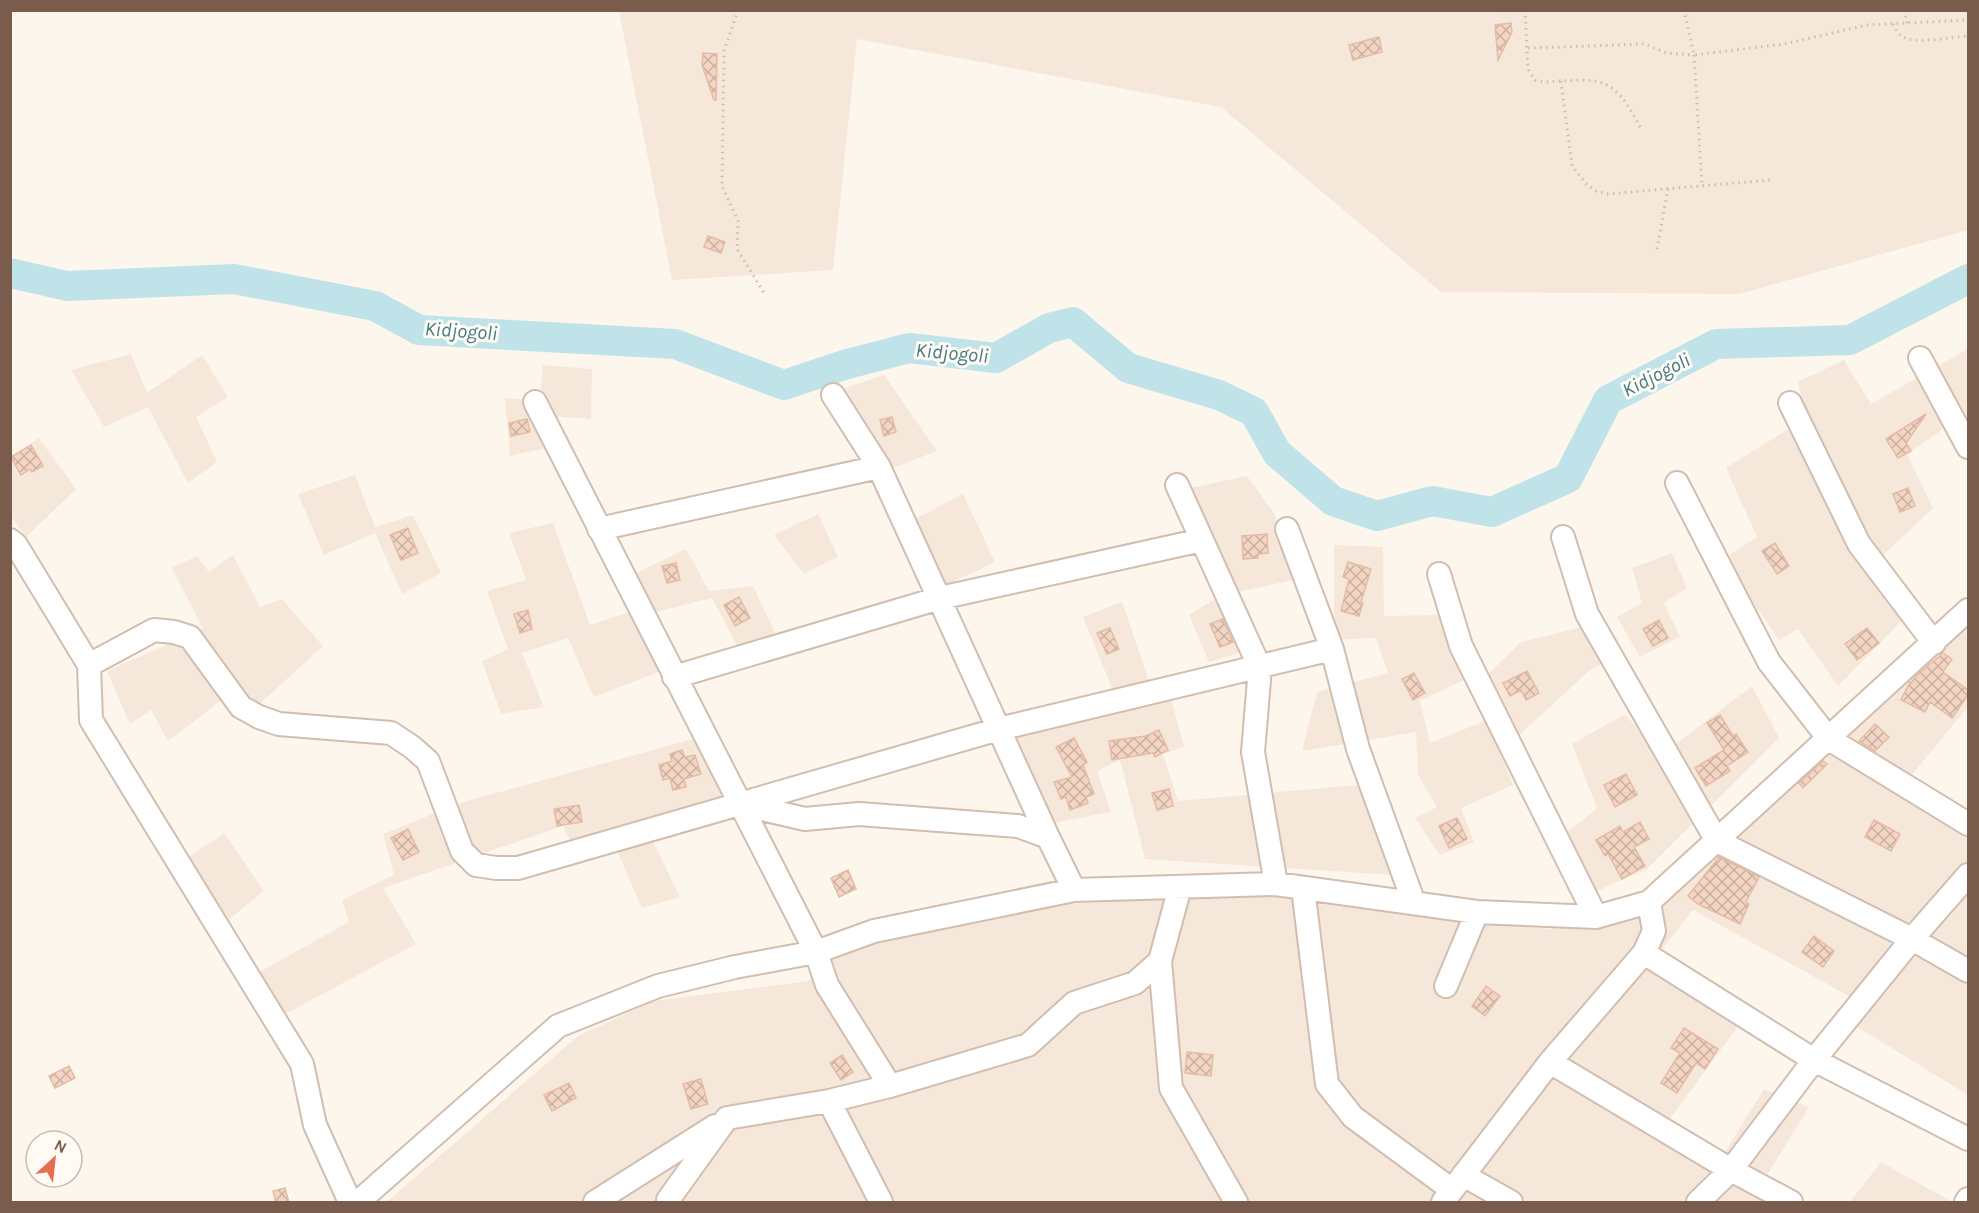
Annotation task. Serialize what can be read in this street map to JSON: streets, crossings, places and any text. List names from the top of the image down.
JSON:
{
  "water": ["Kidjogoli"],
  "north": "top right"
}
